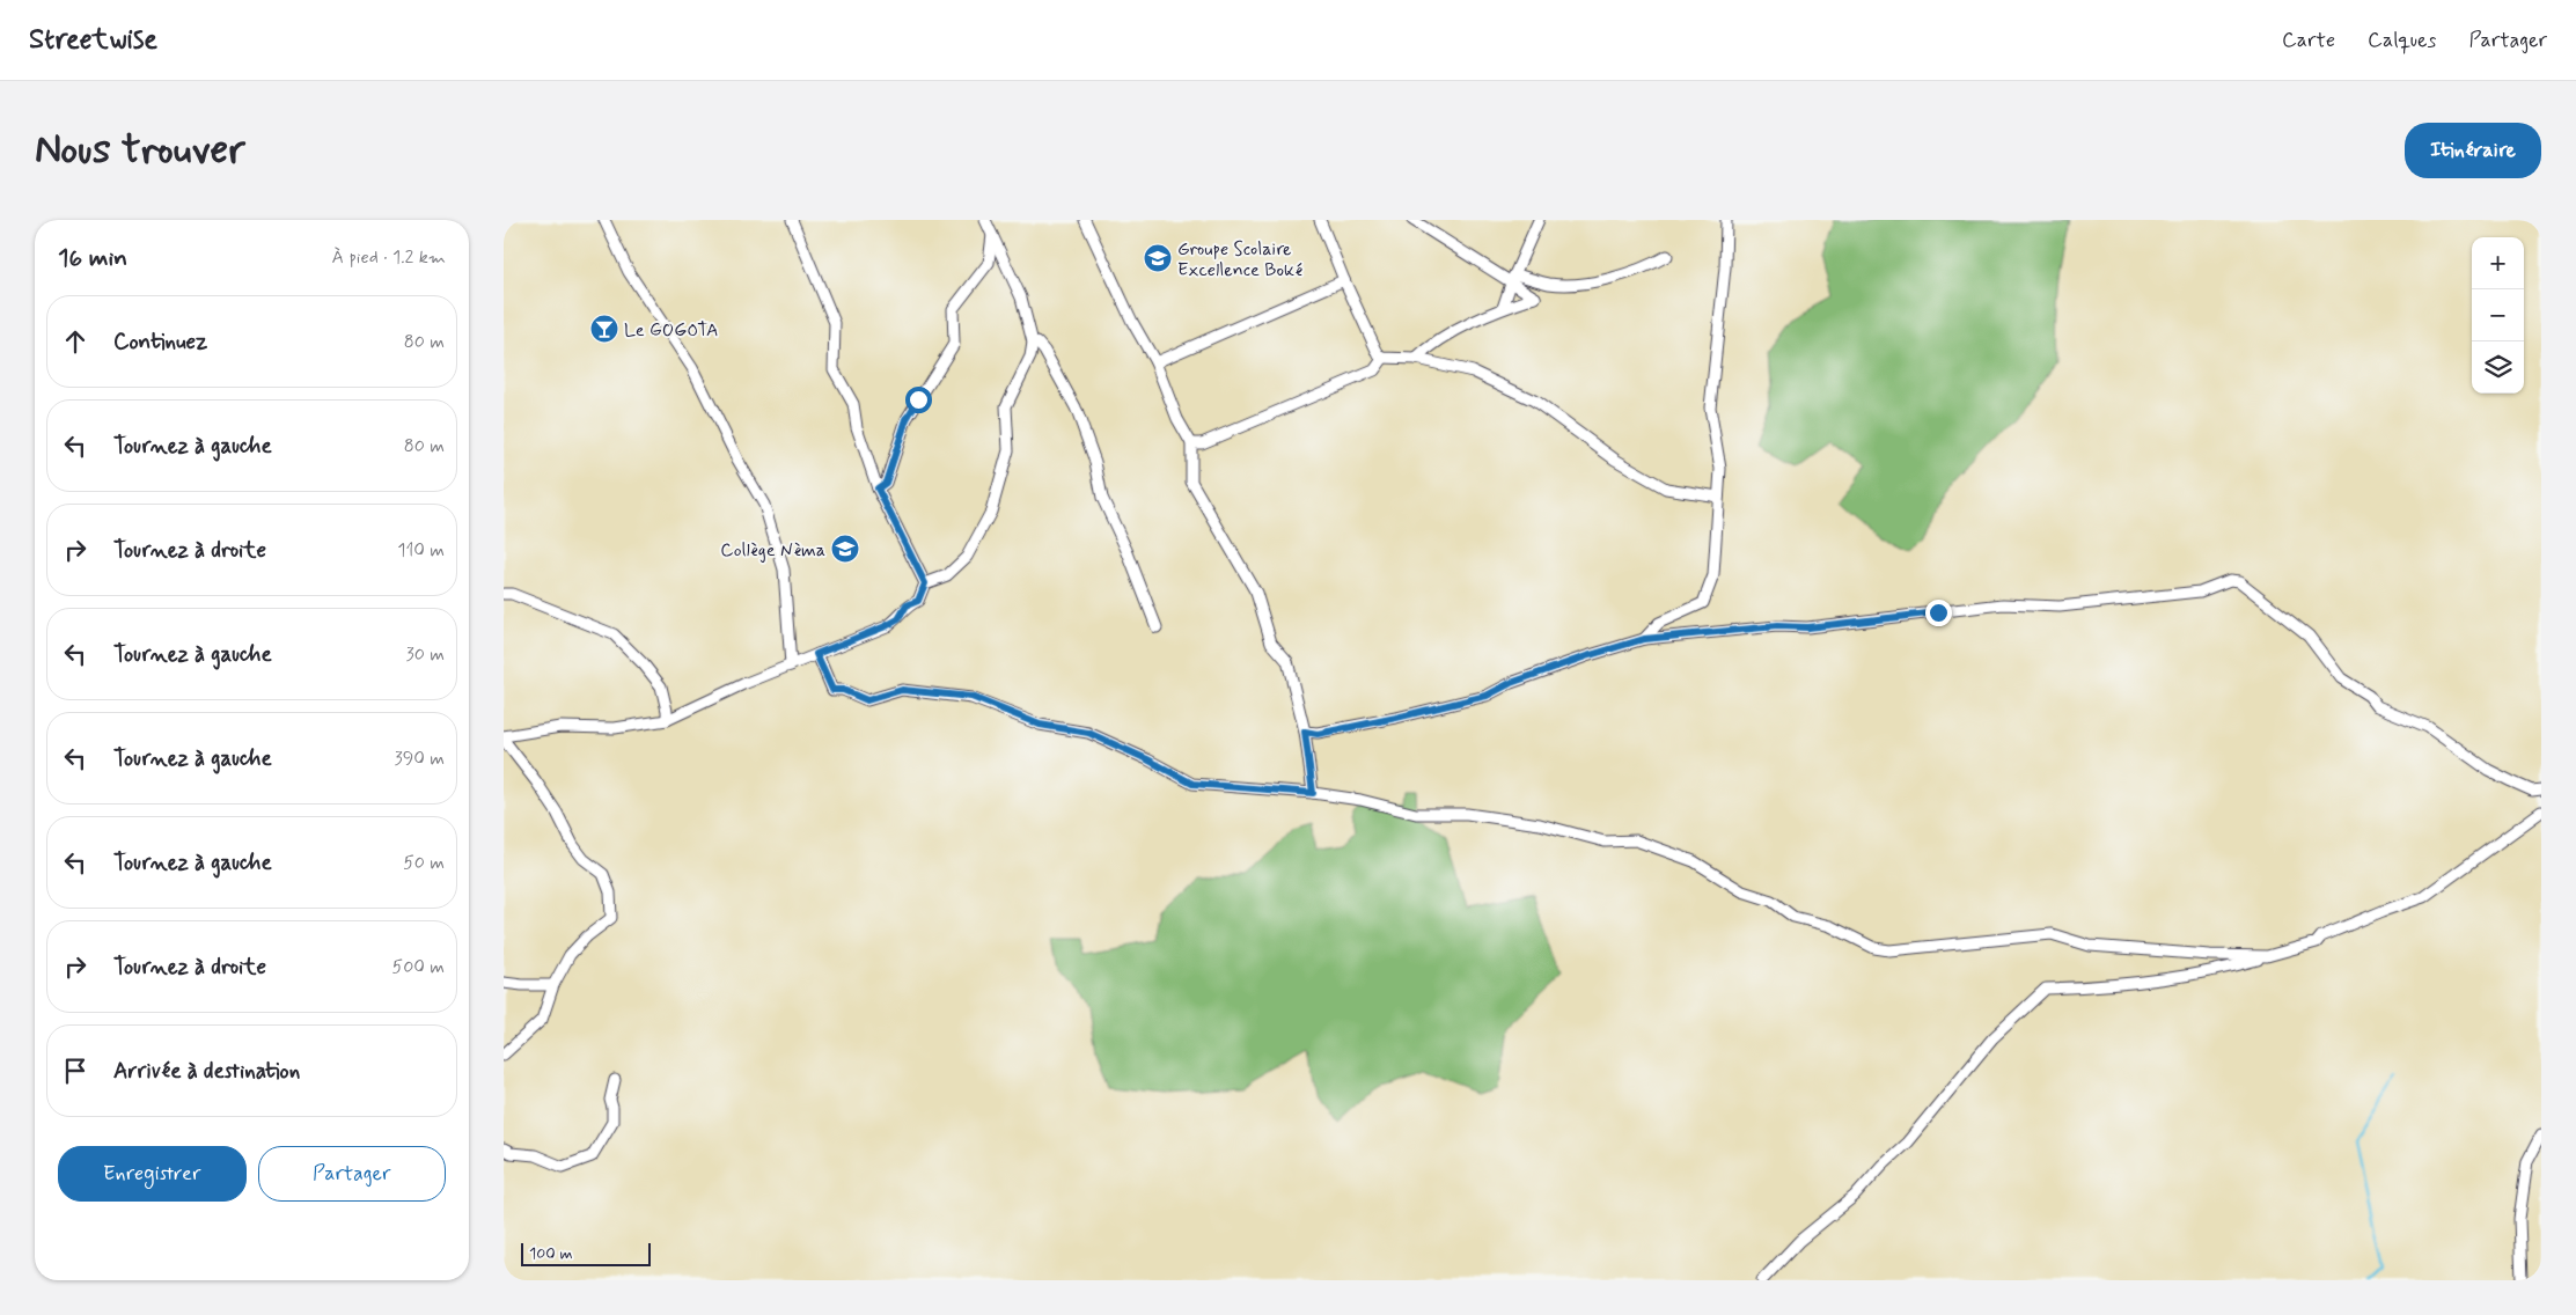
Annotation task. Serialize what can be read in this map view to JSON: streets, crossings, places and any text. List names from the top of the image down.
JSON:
{
  "places": {
    "school or university": ["Groupe Scolaire Excellence Boké", "Collège Nèma"],
    "bar": ["Le GOGOTA"]
  },
  "scale_bar": "100 m",
  "page": {
    "header": "Streetwise",
    "nav": ["Carte", "Calques", "Partager"],
    "buttons": [
      "Itinéraire",
      ["Enregistrer", "Partager"]
    ],
    "title": "Nous trouver",
    "heading": ["16 min", "À pied · 1.2 km"],
    "map_buttons": ["+", "−"],
    "list": [
      ["Continuez", "80 m"],
      ["Tournez à gauche", "80 m"],
      ["Tournez à droite", "110 m"],
      ["Tournez à gauche", "30 m"],
      ["Tournez à gauche", "390 m"],
      ["Tournez à gauche", "50 m"],
      ["Tournez à droite", "500 m"],
      "Arrivée à destination"
    ],
    "scale": "100 m"
  }
}
